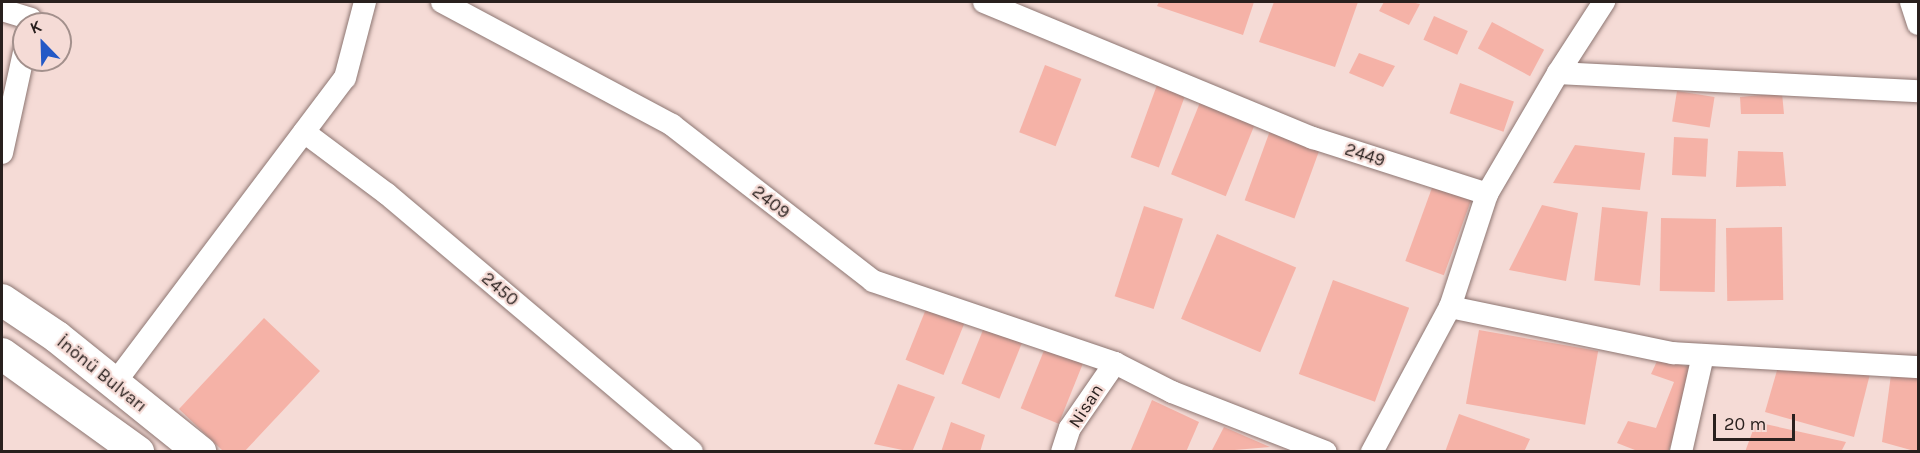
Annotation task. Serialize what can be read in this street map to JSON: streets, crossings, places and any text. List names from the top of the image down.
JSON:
{
  "streets": {
    "main road": ["İnönü Bulvarı"],
    "street": [
      "2449",
      "2409",
      "2450",
      "Nisan"
    ]
  },
  "crossings": [
    ["2409", "Nisan"]
  ],
  "scale_bar": "20 m",
  "north": "top left"
}
